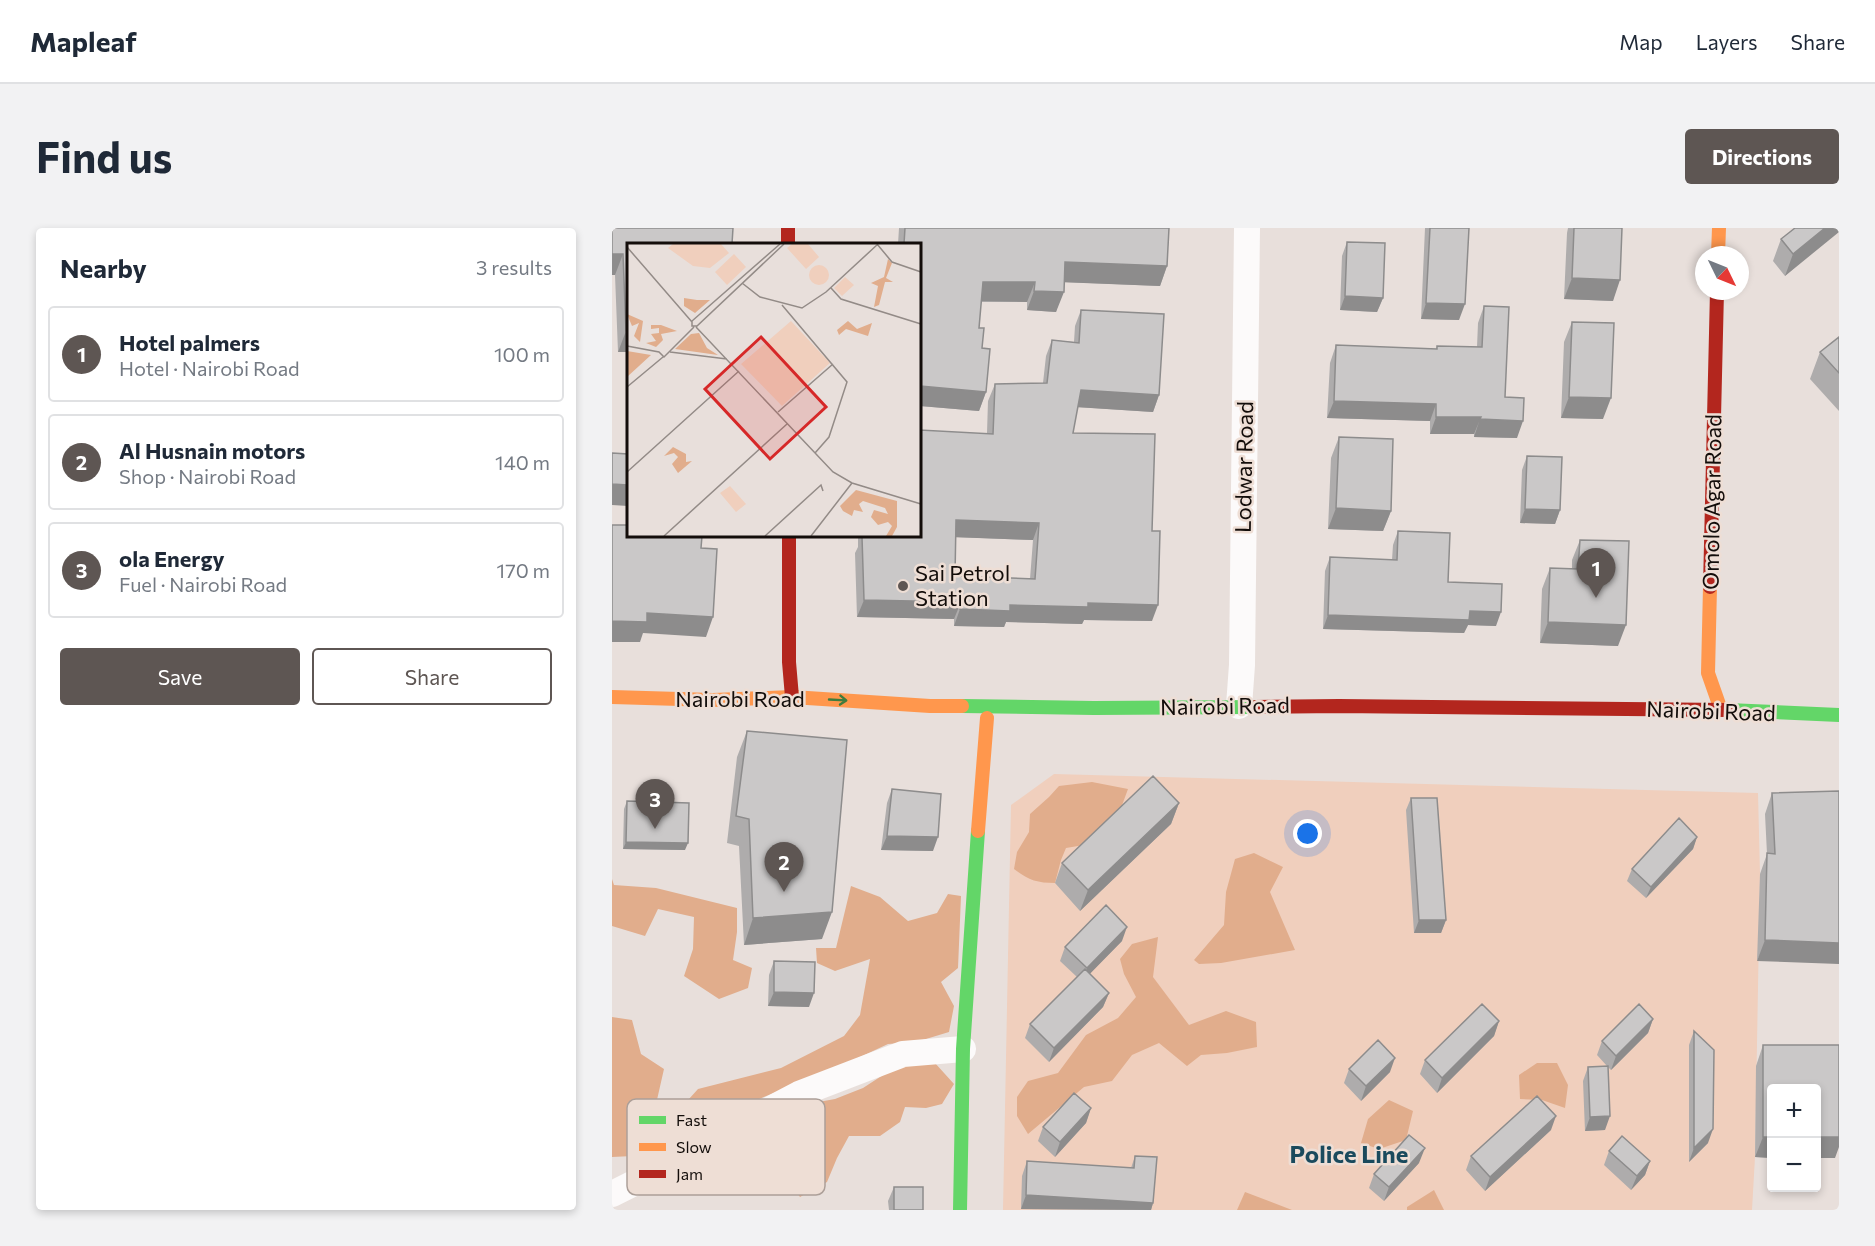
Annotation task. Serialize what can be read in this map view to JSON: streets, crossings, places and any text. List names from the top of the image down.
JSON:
{
  "streets": {
    "main road": ["Omolo Agar Road", "Nairobi Road"],
    "street": ["Lodwar Road"]
  },
  "crossings": [
    ["Lodwar Road", "Nairobi Road"],
    ["Omolo Agar Road", "Nairobi Road"]
  ],
  "districts": ["Police Line"],
  "places": ["Sai Petrol Station"],
  "legend": ["Fast", "Slow", "Jam"],
  "north": "bottom right",
  "page": {
    "header": "Mapleaf",
    "nav": ["Map", "Layers", "Share"],
    "buttons": [
      "Directions",
      ["Save", "Share"]
    ],
    "title": "Find us",
    "heading": ["Nearby", "3 results"],
    "list": [
      {
        "mark": "1",
        "name": "Hotel palmers",
        "note": "Hotel · Nairobi Road",
        "value": "100 m"
      },
      {
        "mark": "2",
        "name": "Al Husnain motors",
        "note": "Shop · Nairobi Road",
        "value": "140 m"
      },
      {
        "mark": "3",
        "name": "ola Energy",
        "note": "Fuel · Nairobi Road",
        "value": "170 m"
      }
    ],
    "pins": ["1", "3", "2"],
    "map_buttons": ["+", "−"]
  }
}
